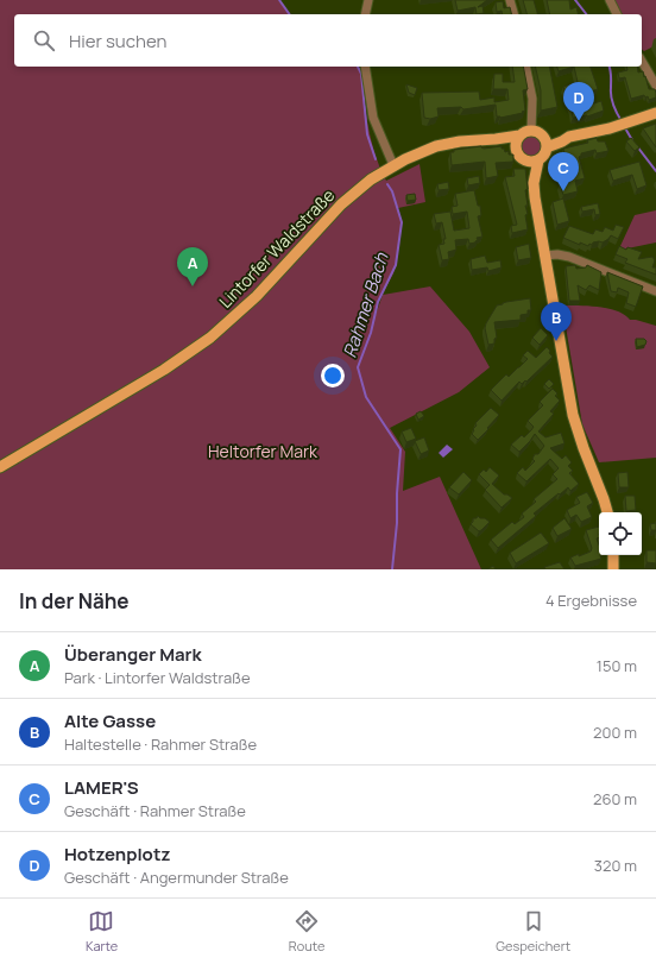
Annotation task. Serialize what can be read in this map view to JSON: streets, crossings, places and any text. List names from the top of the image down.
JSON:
{
  "streets": {
    "main road": ["Lintorfer Waldstraße"]
  },
  "water": ["Rahmer Bach"],
  "parks": ["Heltorfer Mark"],
  "page": {
    "search": "Hier suchen",
    "pins": [
      "D",
      "C",
      "A",
      "B"
    ],
    "heading": ["In der Nähe", "4 Ergebnisse"],
    "list": [
      {
        "mark": "A",
        "name": "Überanger Mark",
        "note": "Park · Lintorfer Waldstraße",
        "value": "150 m"
      },
      {
        "mark": "B",
        "name": "Alte Gasse",
        "note": "Haltestelle · Rahmer Straße",
        "value": "200 m"
      },
      {
        "mark": "C",
        "name": "LAMER'S",
        "note": "Geschäft · Rahmer Straße",
        "value": "260 m"
      },
      {
        "mark": "D",
        "name": "Hotzenplotz",
        "note": "Geschäft · Angermunder Straße",
        "value": "320 m"
      }
    ],
    "nav": ["Karte", "Route", "Gespeichert"]
  }
}
